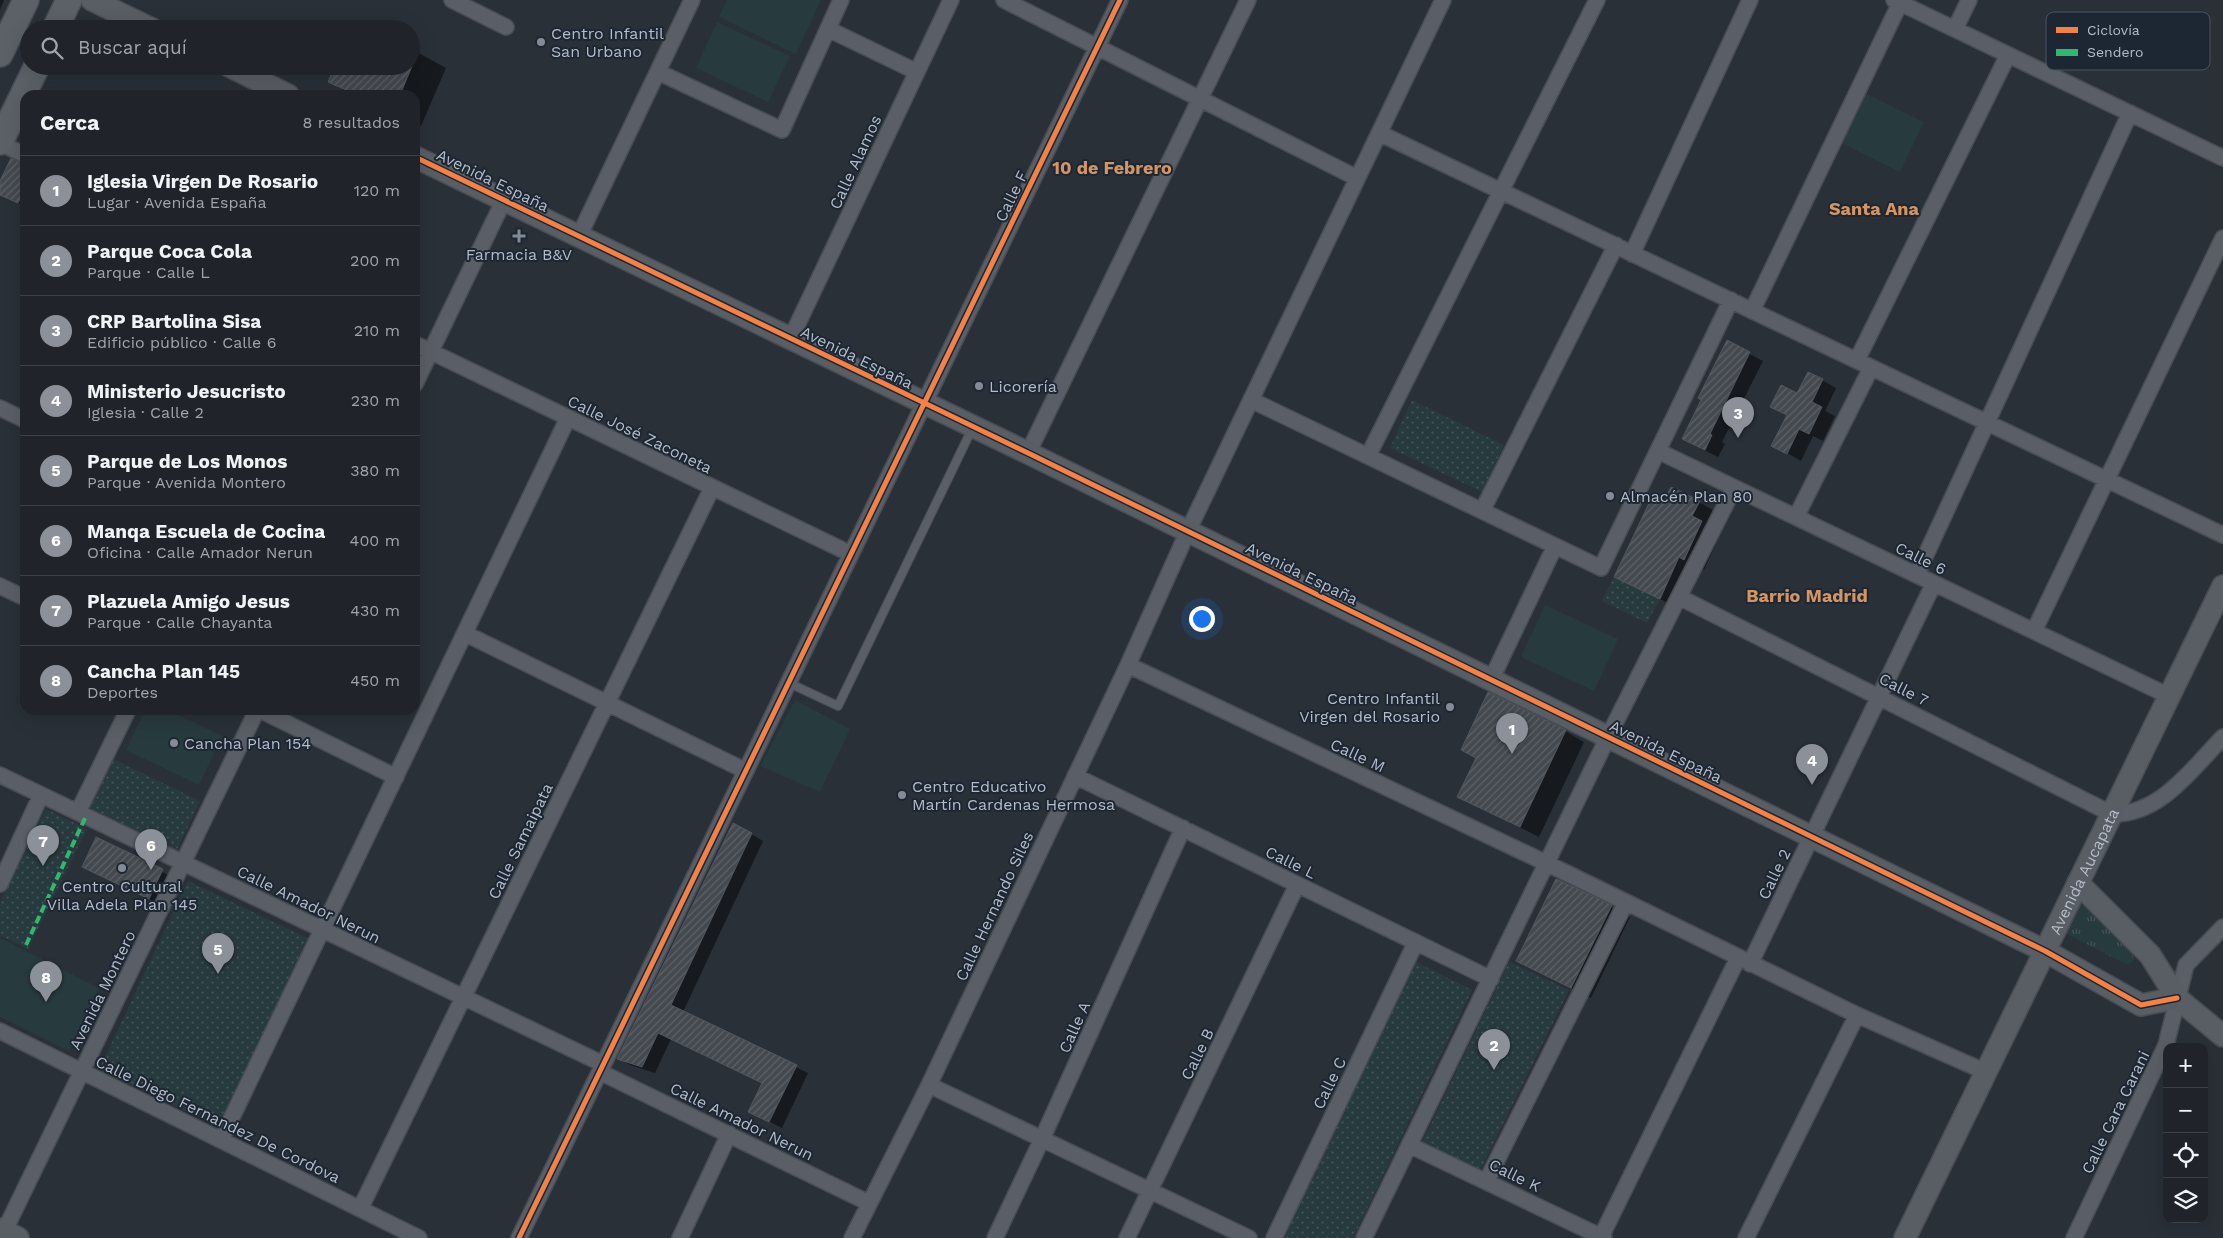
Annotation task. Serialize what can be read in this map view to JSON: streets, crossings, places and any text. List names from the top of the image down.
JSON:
{
  "streets": {
    "street": [
      "Calle Alamos",
      "Avenida España",
      "Calle F",
      "Calle José Zaconeta",
      "Calle 6",
      "Calle 7",
      "Calle M",
      "Calle Samaipata",
      "Calle L",
      "Avenida Aucapata",
      "Calle 2",
      "Calle Amador Nerun",
      "Calle Hernando Siles",
      "Avenida Montero",
      "Calle A",
      "Calle B",
      "Calle C",
      "Calle Cara Carani",
      "Calle Diego Fernandez De Cordova",
      "Calle K"
    ]
  },
  "crossings": [
    ["Calle Alamos", "Avenida España"],
    ["Avenida España", "Calle F"],
    ["Avenida España", "Avenida Aucapata"],
    ["Avenida España", "Calle 2"],
    ["Avenida España", "Calle Hernando Siles"],
    ["Avenida España", "Calle Cara Carani"],
    ["Calle F", "Calle José Zaconeta"],
    ["Calle F", "Calle Amador Nerun"],
    ["Calle José Zaconeta", "Calle Samaipata"],
    ["Calle 6", "Avenida Aucapata"],
    ["Calle 6", "Calle 2"],
    ["Calle 7", "Avenida Aucapata"],
    ["Calle 7", "Calle 2"],
    ["Calle M", "Avenida Aucapata"],
    ["Calle M", "Calle 2"],
    ["Calle M", "Calle Hernando Siles"],
    ["Calle Samaipata", "Calle Amador Nerun"],
    ["Calle Samaipata", "Calle Diego Fernandez De Cordova"],
    ["Calle L", "Calle Hernando Siles"],
    ["Calle L", "Calle A"],
    ["Calle L", "Calle B"],
    ["Calle L", "Calle C"],
    ["Calle 2", "Calle K"],
    ["Calle Amador Nerun", "Calle Hernando Siles"],
    ["Calle Amador Nerun", "Avenida Montero"],
    ["Avenida Montero", "Calle Diego Fernandez De Cordova"]
  ],
  "districts": ["10 de Febrero", "Santa Ana", "Barrio Madrid"],
  "places": {
    "other": [
      "Centro Infantil San Urbano",
      "Licorería",
      "Almacén Plan 80",
      "Centro Infantil Virgen del Rosario",
      "Cancha Plan 154",
      "Centro Educativo Martín Cardenas Hermosa",
      "Centro Cultural Villa Adela Plan 145"
    ],
    "health": ["Farmacia B&V"]
  },
  "legend": ["Ciclovía", "Sendero"],
  "page": {
    "search": "Buscar aquí",
    "heading": ["Cerca", "8 resultados"],
    "list": [
      {
        "mark": "1",
        "name": "Iglesia Virgen De Rosario",
        "note": "Lugar · Avenida España",
        "value": "120 m"
      },
      {
        "mark": "2",
        "name": "Parque Coca Cola",
        "note": "Parque · Calle L",
        "value": "200 m"
      },
      {
        "mark": "3",
        "name": "CRP Bartolina Sisa",
        "note": "Edificio público · Calle 6",
        "value": "210 m"
      },
      {
        "mark": "4",
        "name": "Ministerio Jesucristo",
        "note": "Iglesia · Calle 2",
        "value": "230 m"
      },
      {
        "mark": "5",
        "name": "Parque de Los Monos",
        "note": "Parque · Avenida Montero",
        "value": "380 m"
      },
      {
        "mark": "6",
        "name": "Manqa Escuela de Cocina",
        "note": "Oficina · Calle Amador Nerun",
        "value": "400 m"
      },
      {
        "mark": "7",
        "name": "Plazuela Amigo Jesus",
        "note": "Parque · Calle Chayanta",
        "value": "430 m"
      },
      {
        "mark": "8",
        "name": "Cancha Plan 145",
        "note": "Deportes",
        "value": "450 m"
      }
    ],
    "pins": [
      "3",
      "1",
      "4",
      "7",
      "6",
      "5",
      "8",
      "2"
    ],
    "map_buttons": ["+", "−"]
  }
}
